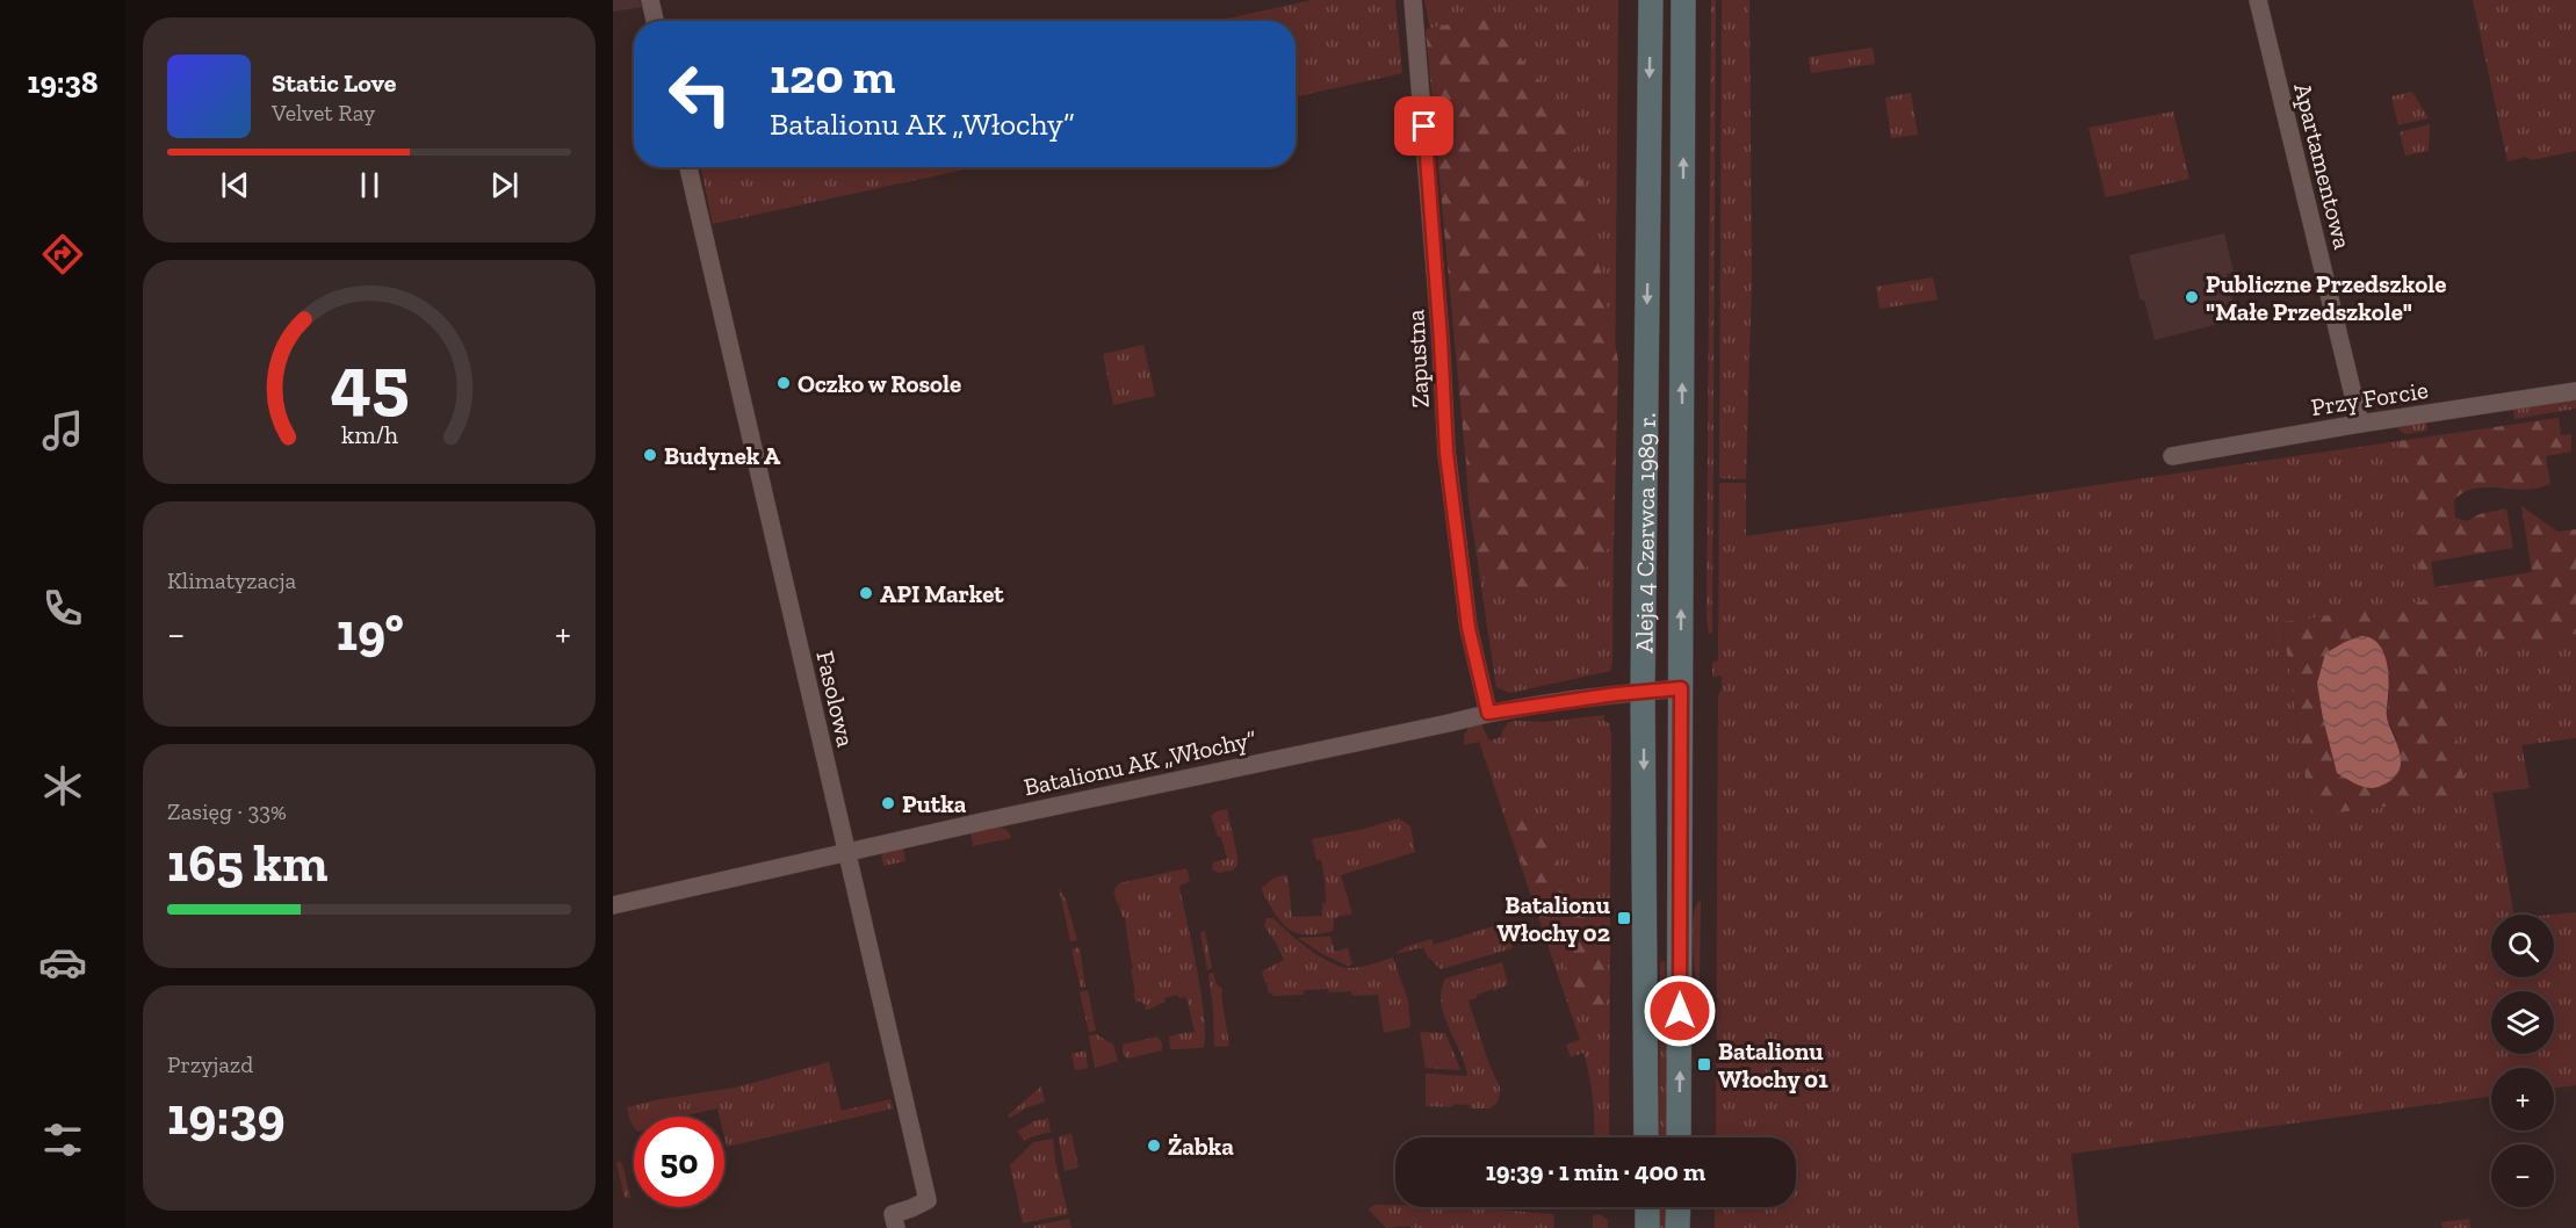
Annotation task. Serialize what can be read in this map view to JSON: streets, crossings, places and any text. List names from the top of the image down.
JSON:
{
  "streets": {
    "main road": ["Aleja 4 Czerwca 1989 r."],
    "street": [
      "Apartamentowa",
      "Zapustna",
      "Przy Forcie",
      "Fasolowa",
      "Batalionu AK „Włochy”"
    ]
  },
  "crossings": [
    ["Apartamentowa", "Przy Forcie"],
    ["Zapustna", "Batalionu AK „Włochy”"],
    ["Aleja 4 Czerwca 1989 r.", "Batalionu AK „Włochy”"],
    ["Fasolowa", "Batalionu AK „Włochy”"]
  ],
  "places": {
    "other": [
      "Publiczne Przedszkole \"Małe Przedszkole\"",
      "Oczko w Rosole",
      "Budynek A",
      "API Market",
      "Putka",
      "Żabka"
    ],
    "transit": ["Batalionu Włochy 02", "Batalionu Włochy 01"]
  },
  "page": {
    "tabs": "19:38",
    "turn": ["120 m", "Batalionu AK „Włochy”"],
    "song": ["Static Love", "Velvet Ray"],
    "tile": [
      "Klimatyzacja",
      ["Zasięg · 33%", "165 km"],
      ["Przyjazd", "19:39"]
    ],
    "heat": ["−", "19°", "+"],
    "map_buttons": ["+", "−"],
    "limit": "50",
    "trip": "19:39 · 1 min · 400 m",
    "gauge": ["45", "km/h"]
  }
}
